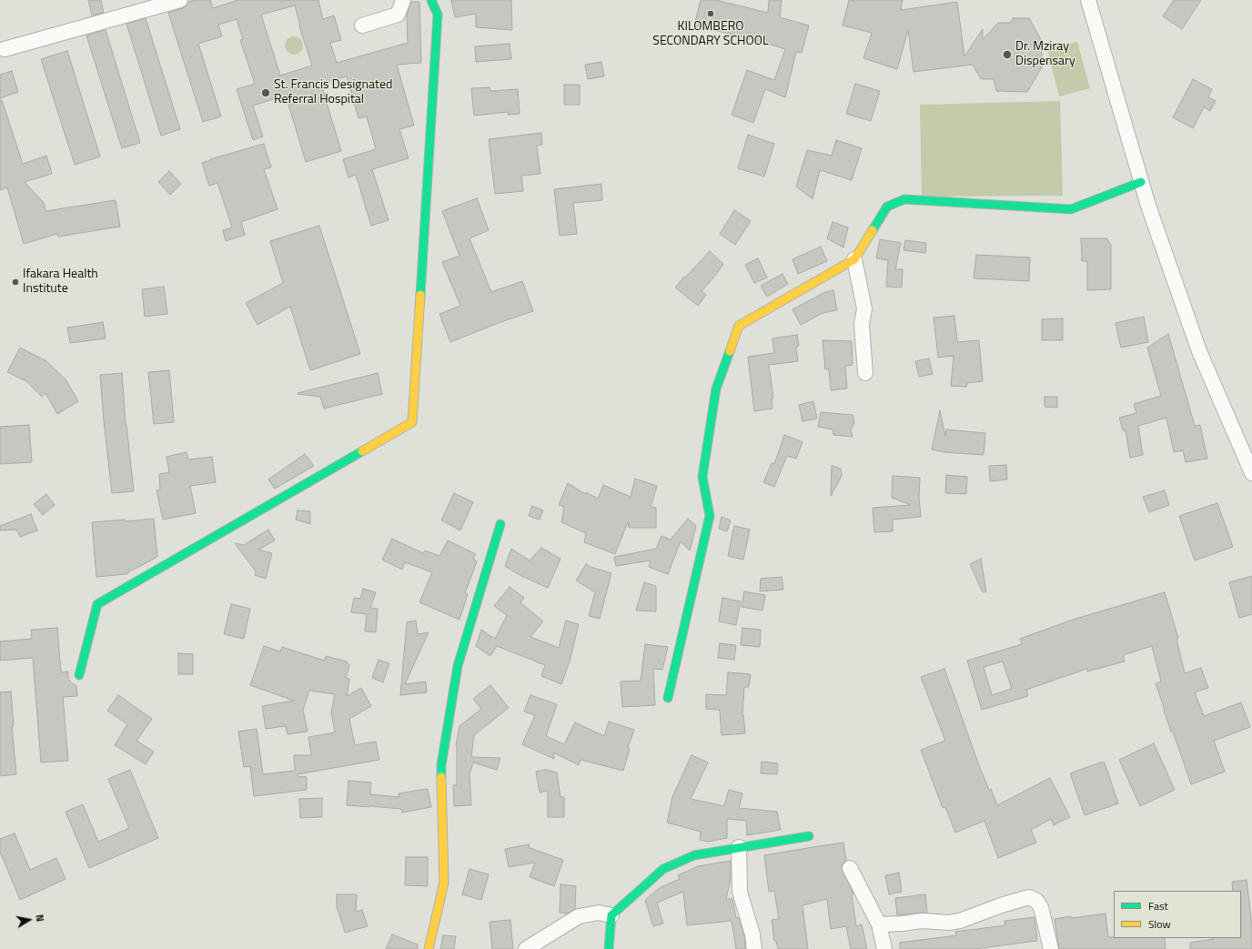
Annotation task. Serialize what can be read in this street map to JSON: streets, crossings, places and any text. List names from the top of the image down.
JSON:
{
  "places": [
    "KILOMBERO SECONDARY SCHOOL",
    "Dr. Mziray Dispensary",
    "St. Francis Designated Referral Hospital",
    "Ifakara Health Institute"
  ],
  "legend": ["Fast", "Slow"],
  "north": "right"
}
